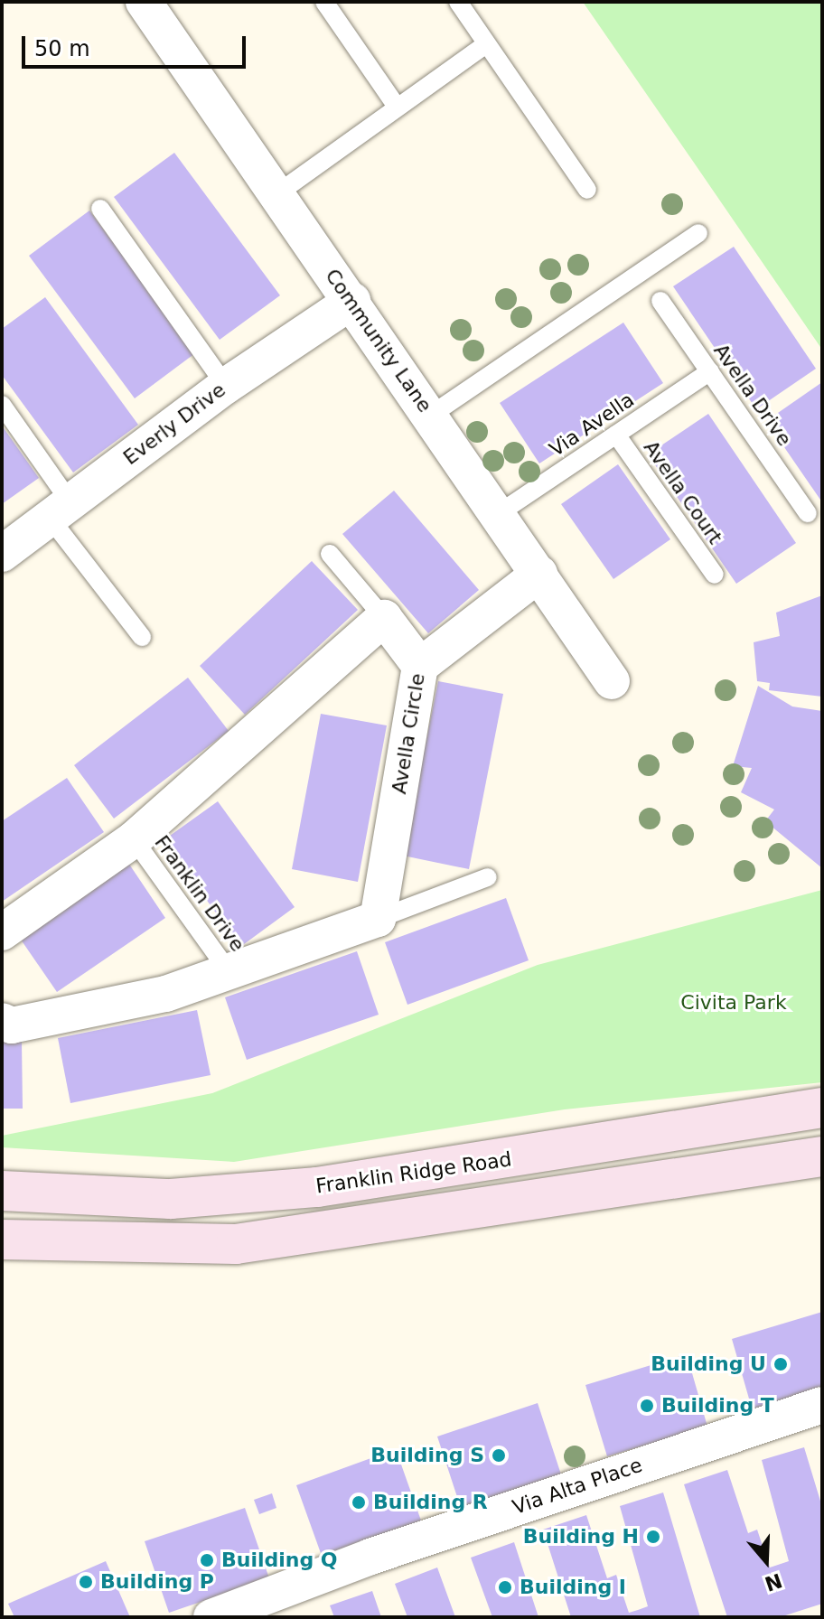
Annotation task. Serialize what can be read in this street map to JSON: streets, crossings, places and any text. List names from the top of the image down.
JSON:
{
  "streets": {
    "street": [
      "Community Lane",
      "Everly Drive",
      "Avella Circle",
      "Franklin Ridge Road",
      "Via Alta Place"
    ],
    "lane": [
      "Avella Drive",
      "Via Avella",
      "Avella Court",
      "Franklin Drive"
    ]
  },
  "crossings": [
    ["Community Lane", "Everly Drive"],
    ["Community Lane", "Via Avella"],
    ["Avella Drive", "Via Avella"],
    ["Via Avella", "Avella Court"]
  ],
  "parks": ["Civita Park"],
  "places": [
    "Building U",
    "Building T",
    "Building S",
    "Building R",
    "Building H",
    "Building Q",
    "Building P",
    "Building I"
  ],
  "scale_bar": "50 m",
  "north": "bottom"
}
